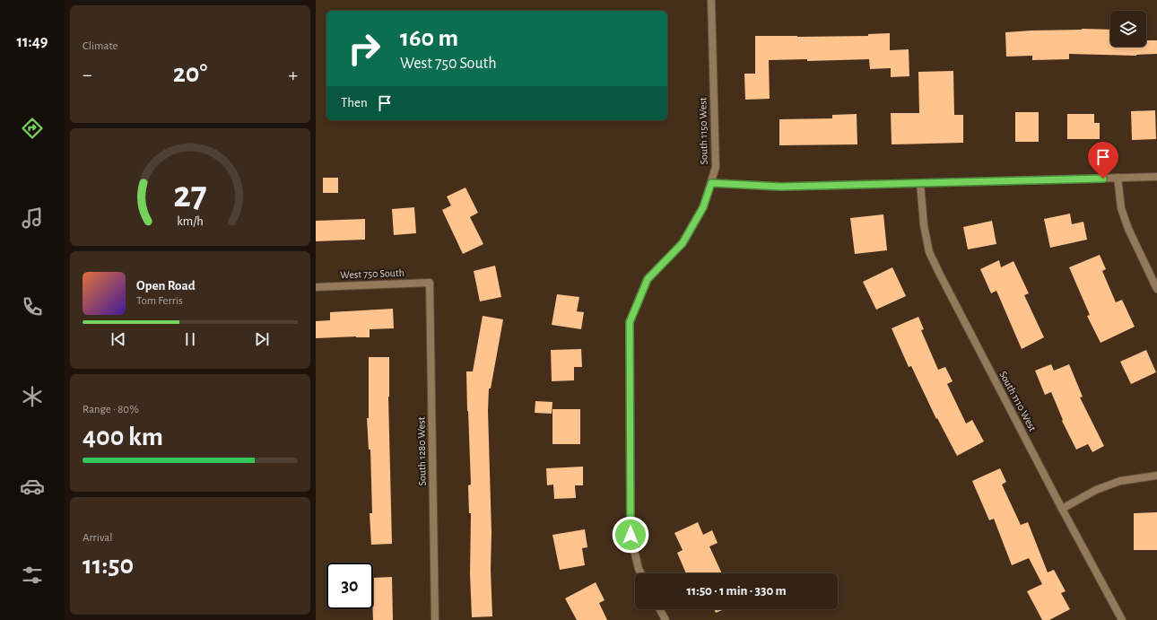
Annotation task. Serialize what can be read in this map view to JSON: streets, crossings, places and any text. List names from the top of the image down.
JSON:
{
  "streets": {
    "street": [
      "South 1150 West",
      "West 750 South",
      "South 1110 West",
      "South 1280 West"
    ]
  },
  "crossings": [
    ["West 750 South", "South 1280 West"]
  ],
  "page": {
    "tabs": "11:49",
    "tile": [
      "Climate",
      ["Range · 80%", "400 km"],
      ["Arrival", "11:50"]
    ],
    "turn": ["160 m", "West 750 South"],
    "heat": ["−", "20°", "+"],
    "then": "Then",
    "song": ["Open Road", "Tom Ferris"],
    "limit": "30",
    "trip": "11:50 · 1 min · 330 m",
    "gauge": ["27", "km/h"]
  }
}
